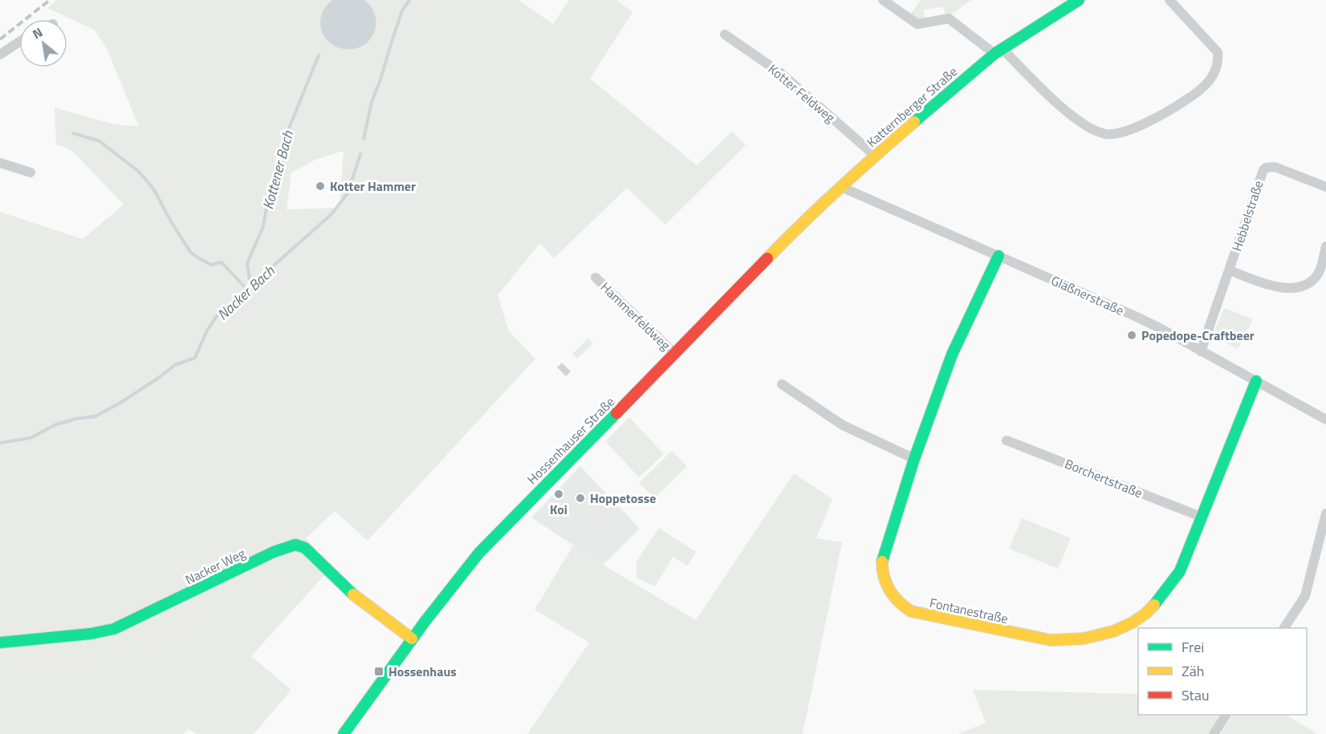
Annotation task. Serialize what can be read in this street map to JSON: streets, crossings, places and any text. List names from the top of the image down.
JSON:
{
  "streets": {
    "street": [
      "Kotter Feldweg",
      "Katternberger Straße",
      "Hebbelstraße",
      "Gläßnerstraße",
      "Hammerfeldweg",
      "Hossenhauser Straße",
      "Borchertstraße",
      "Nacker Weg",
      "Fontanestraße"
    ]
  },
  "crossings": [
    ["Kotter Feldweg", "Katternberger Straße"],
    ["Katternberger Straße", "Gläßnerstraße"],
    ["Katternberger Straße", "Hossenhauser Straße"],
    ["Hebbelstraße", "Gläßnerstraße"],
    ["Gläßnerstraße", "Hossenhauser Straße"],
    ["Gläßnerstraße", "Fontanestraße"],
    ["Hammerfeldweg", "Hossenhauser Straße"],
    ["Hossenhauser Straße", "Nacker Weg"],
    ["Borchertstraße", "Fontanestraße"]
  ],
  "water": ["Kottener Bach", "Nacker Bach"],
  "places": {
    "other": [
      "Kotter Hammer",
      "Popedope-Craftbeer",
      "Koi",
      "Hoppetosse"
    ],
    "transit": ["Hossenhaus"]
  },
  "legend": ["Frei", "Zäh", "Stau"],
  "north": "top left"
}
